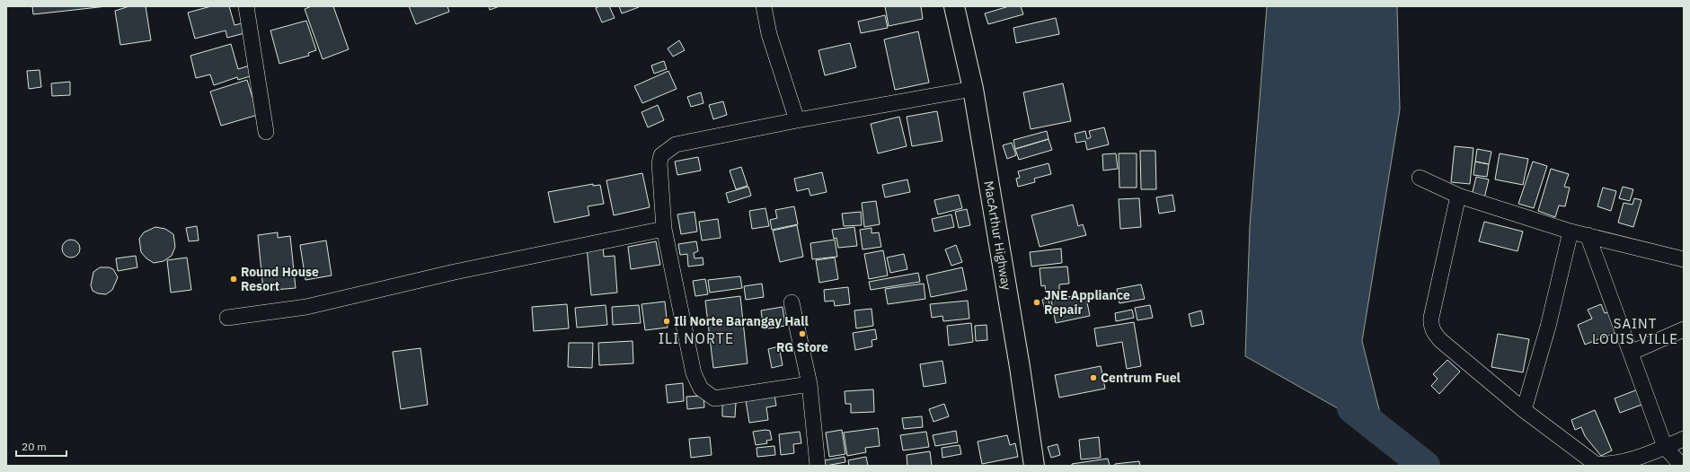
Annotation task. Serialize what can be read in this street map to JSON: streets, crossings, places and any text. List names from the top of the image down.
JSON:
{
  "streets": {
    "highway": ["MacArthur Highway"]
  },
  "districts": ["SAINT LOUIS VILLE", "ILI NORTE"],
  "places": [
    "Round House Resort",
    "JNE Appliance Repair",
    "Ili Norte Barangay Hall",
    "RG Store",
    "Centrum Fuel"
  ],
  "scale_bar": "20 m"
}
